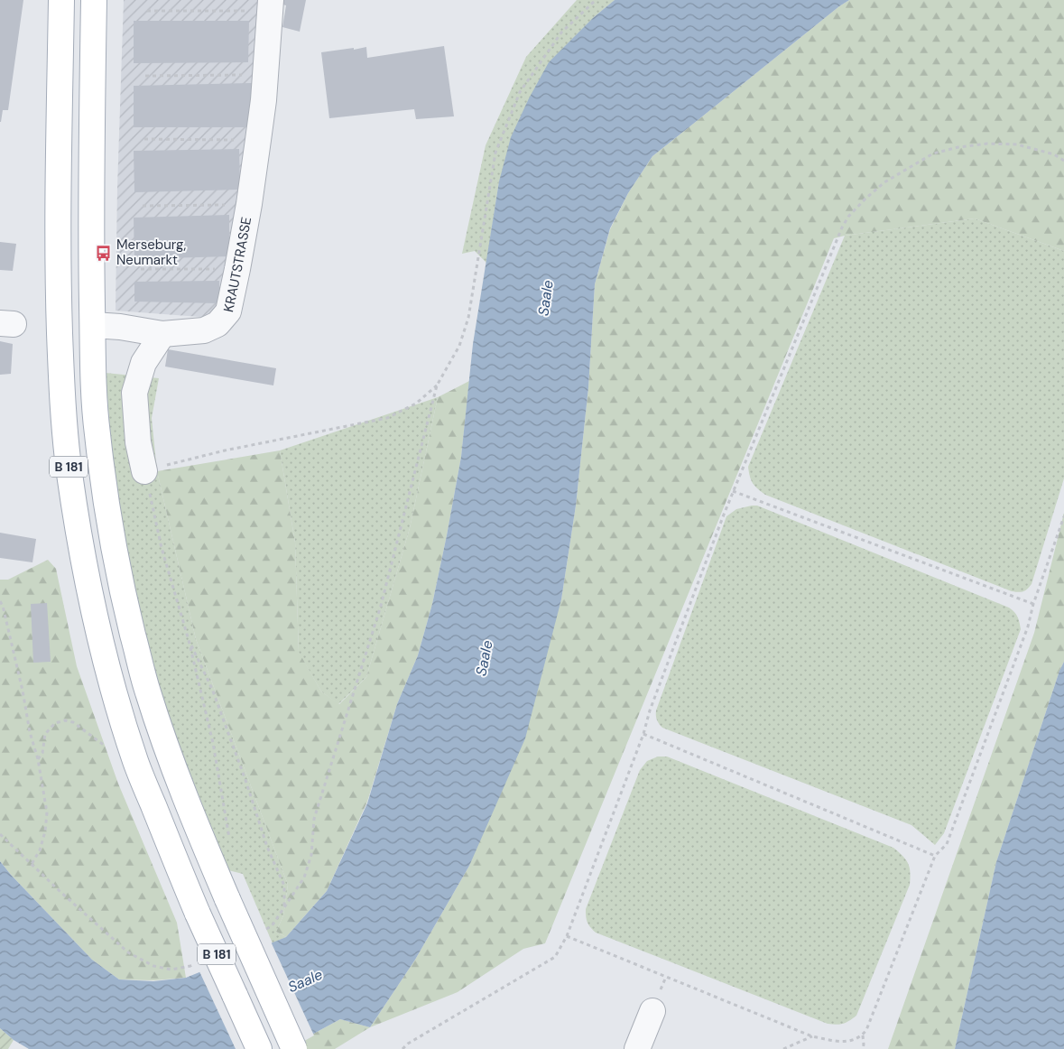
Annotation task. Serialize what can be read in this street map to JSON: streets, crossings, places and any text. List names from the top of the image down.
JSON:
{
  "streets": {
    "main road": ["B 181"],
    "street": ["KRAUTSTRASSE"]
  },
  "crossings": [
    ["KRAUTSTRASSE", "B 181"]
  ],
  "water": ["Saale"],
  "places": {
    "bus stop": ["Merseburg, Neumarkt"]
  }
}
